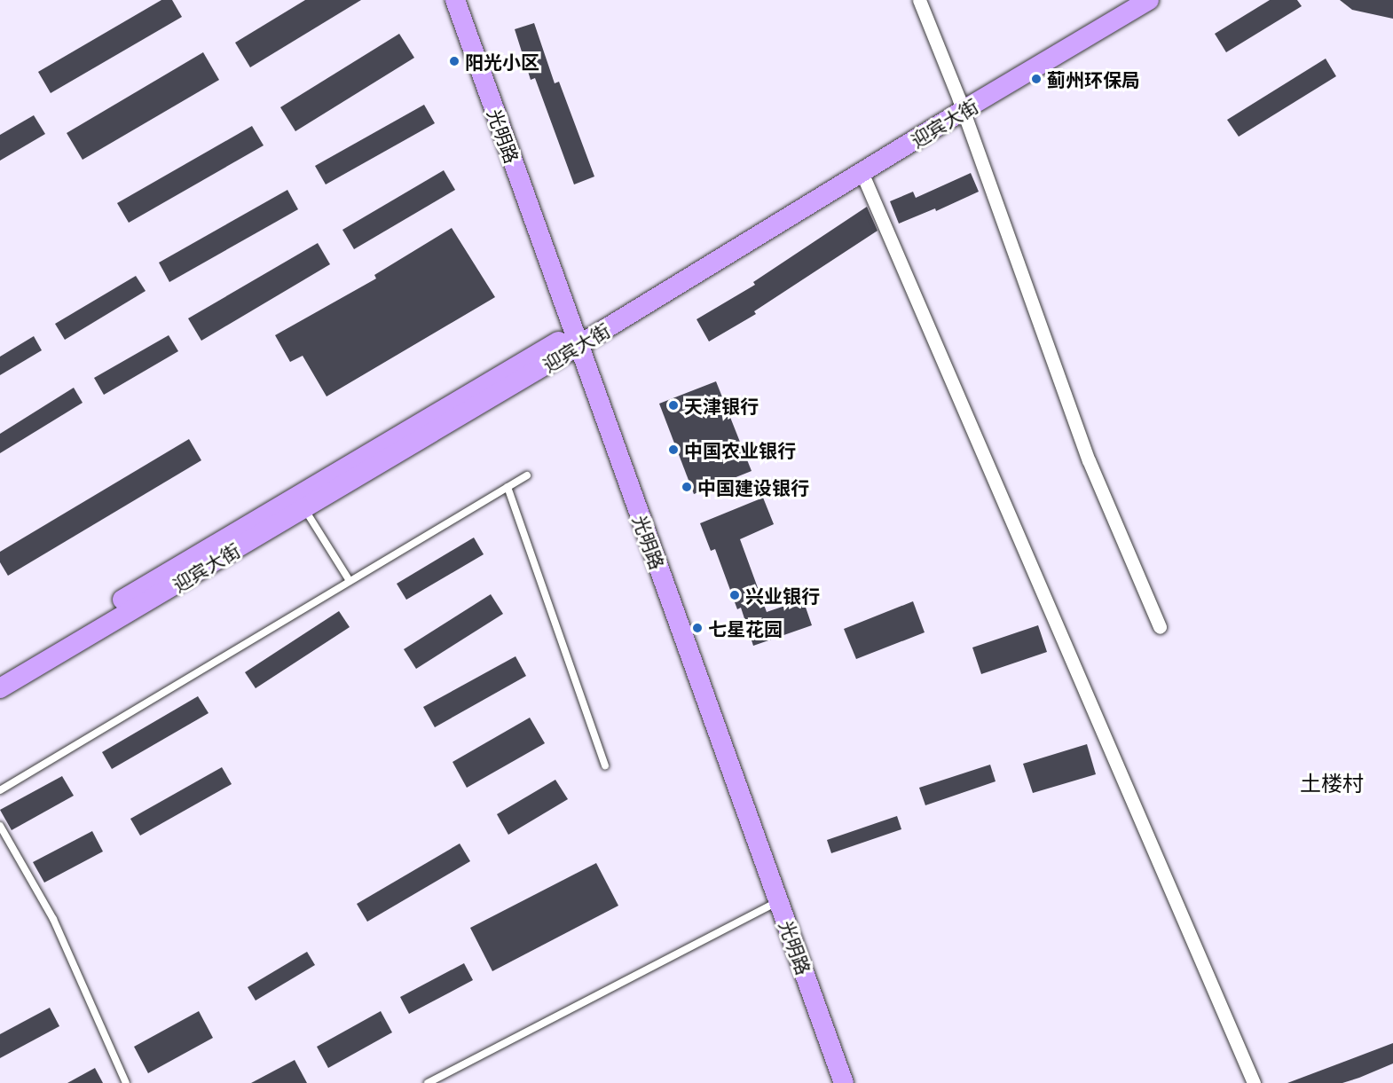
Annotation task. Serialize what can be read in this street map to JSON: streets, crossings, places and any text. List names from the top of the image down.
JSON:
{
  "streets": {
    "main road": ["迎宾大街", "光明路"]
  },
  "crossings": [
    ["迎宾大街", "光明路"]
  ],
  "districts": ["土楼村"],
  "places": [
    "阳光小区",
    "蓟州环保局",
    "天津银行",
    "中国农业银行",
    "中国建设银行",
    "兴业银行",
    "七星花园"
  ]
}
